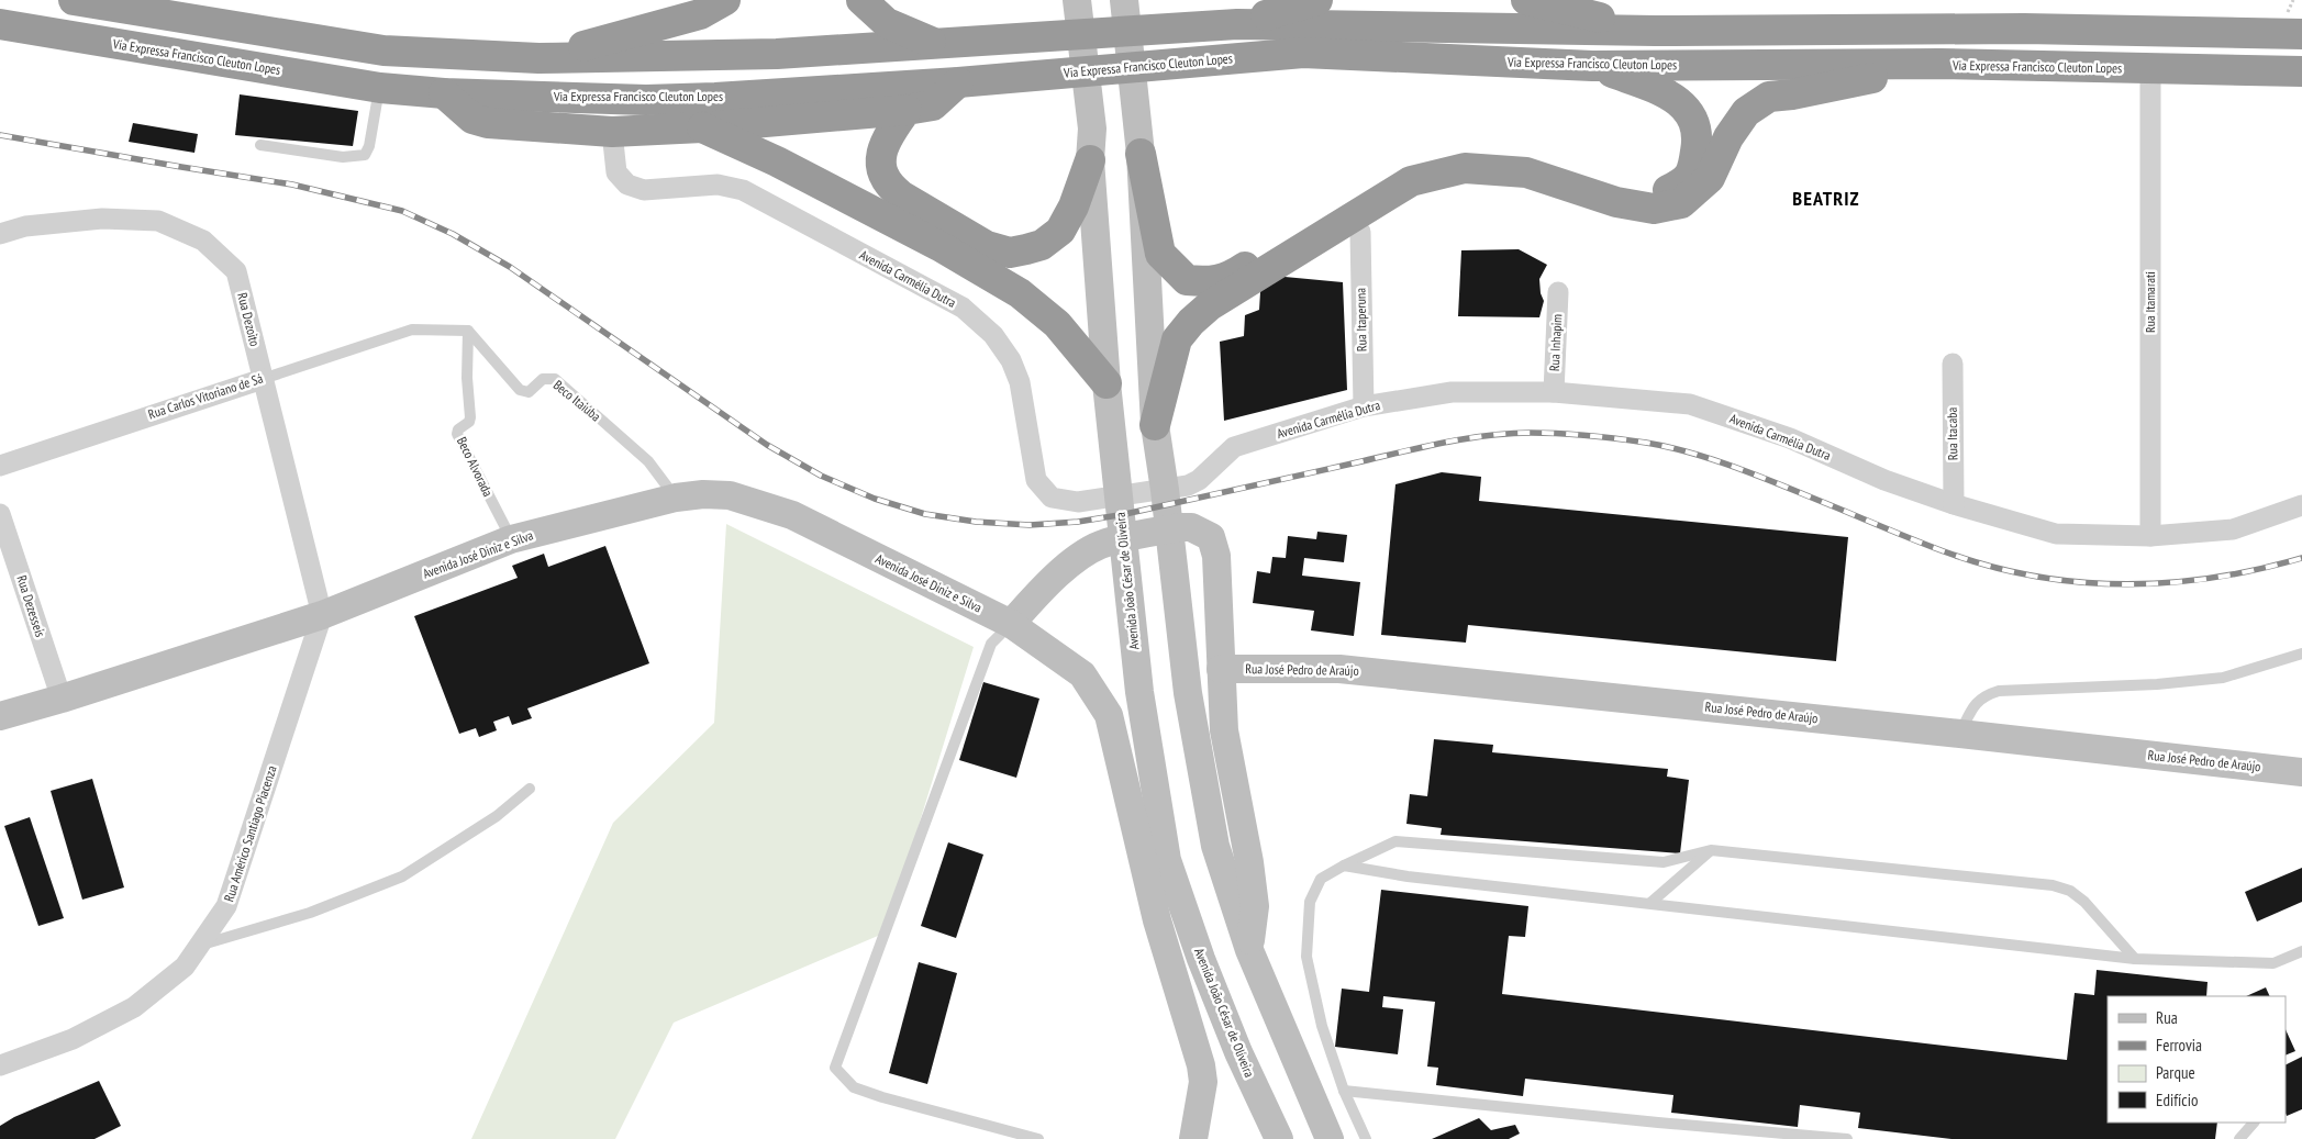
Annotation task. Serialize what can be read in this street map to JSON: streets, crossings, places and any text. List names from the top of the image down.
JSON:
{
  "streets": {
    "highway": ["Via Expressa Francisco Cleuton Lopes"],
    "street": [
      "Avenida Carmélia Dutra",
      "Rua Itamarati",
      "Rua Dezoito",
      "Rua Itaperuna",
      "Rua Inhapim",
      "Rua Carlos Vitoriano de Sá",
      "Rua Itacaba",
      "Avenida José Diniz e Silva",
      "Avenida João César de Oliveira",
      "Rua Dezesseis",
      "Rua José Pedro de Araújo",
      "Rua Américo Santiago Piacenza"
    ],
    "lane": ["Beco Itaiúba", "Beco Alvorada"]
  },
  "crossings": [
    ["Via Expressa Francisco Cleuton Lopes", "Rua Itamarati"],
    ["Avenida Carmélia Dutra", "Rua Itamarati"],
    ["Avenida Carmélia Dutra", "Rua Itaperuna"],
    ["Avenida Carmélia Dutra", "Rua Inhapim"],
    ["Avenida Carmélia Dutra", "Rua Itacaba"],
    ["Rua Dezoito", "Rua Carlos Vitoriano de Sá"],
    ["Rua Dezoito", "Avenida José Diniz e Silva"],
    ["Rua Dezoito", "Rua Américo Santiago Piacenza"],
    ["Rua Carlos Vitoriano de Sá", "Beco Itaiúba"],
    ["Rua Carlos Vitoriano de Sá", "Beco Alvorada"],
    ["Beco Itaiúba", "Beco Alvorada"],
    ["Beco Itaiúba", "Avenida José Diniz e Silva"],
    ["Beco Alvorada", "Avenida José Diniz e Silva"],
    ["Avenida José Diniz e Silva", "Rua Dezesseis"],
    ["Avenida José Diniz e Silva", "Rua Américo Santiago Piacenza"]
  ],
  "districts": ["BEATRIZ"],
  "legend": [
    "Rua",
    "Ferrovia",
    "Parque",
    "Edifício"
  ]
}
